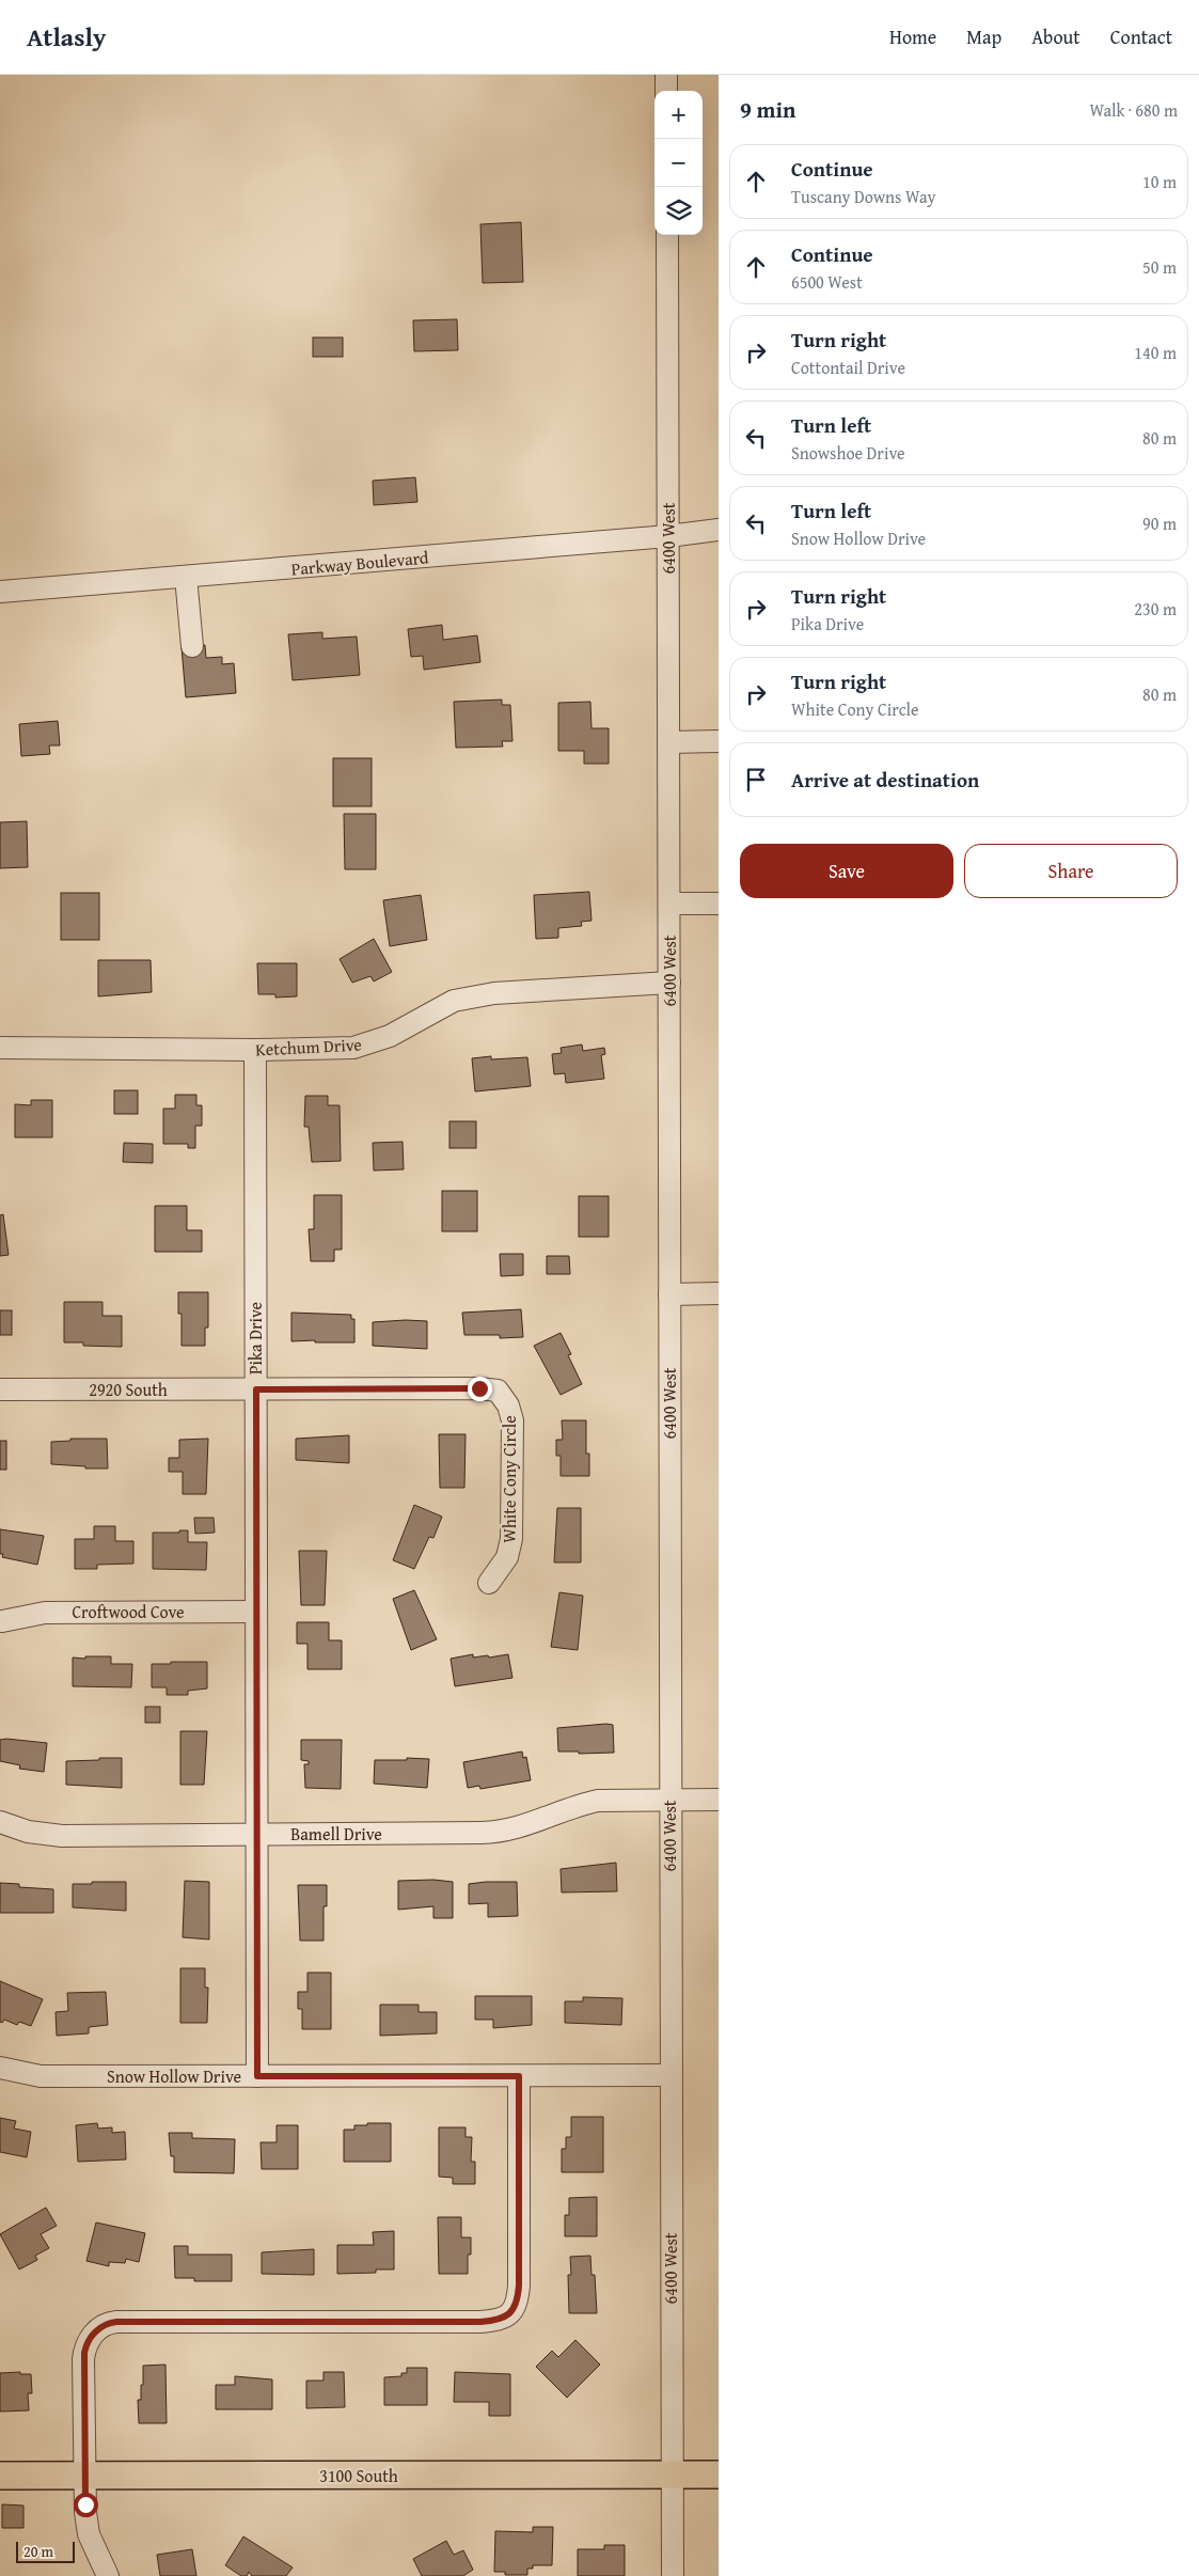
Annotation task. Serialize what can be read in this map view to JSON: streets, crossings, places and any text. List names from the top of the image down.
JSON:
{
  "streets": {
    "main road": ["3100 South"],
    "street": [
      "6400 West",
      "Parkway Boulevard",
      "Ketchum Drive",
      "Pika Drive",
      "2920 South",
      "White Cony Circle",
      "Croftwood Cove",
      "Bamell Drive",
      "Snow Hollow Drive"
    ]
  },
  "crossings": [
    ["6400 West", "Parkway Boulevard"],
    ["6400 West", "Ketchum Drive"],
    ["6400 West", "Bamell Drive"],
    ["6400 West", "Snow Hollow Drive"],
    ["6400 West", "3100 South"],
    ["Ketchum Drive", "Pika Drive"],
    ["Pika Drive", "2920 South"],
    ["Pika Drive", "White Cony Circle"],
    ["Pika Drive", "Croftwood Cove"],
    ["Pika Drive", "Bamell Drive"],
    ["Pika Drive", "Snow Hollow Drive"],
    ["2920 South", "White Cony Circle"]
  ],
  "scale_bar": "20 m",
  "page": {
    "header": "Atlasly",
    "nav": [
      "Home",
      "Map",
      "About",
      "Contact"
    ],
    "heading": ["9 min", "Walk · 680 m"],
    "map_buttons": ["+", "−"],
    "list": [
      ["Continue", "Tuscany Downs Way", "10 m"],
      ["Continue", "6500 West", "50 m"],
      ["Turn right", "Cottontail Drive", "140 m"],
      ["Turn left", "Snowshoe Drive", "80 m"],
      ["Turn left", "Snow Hollow Drive", "90 m"],
      ["Turn right", "Pika Drive", "230 m"],
      ["Turn right", "White Cony Circle", "80 m"],
      "Arrive at destination"
    ],
    "buttons": ["Save", "Share"],
    "scale": "20 m"
  }
}
